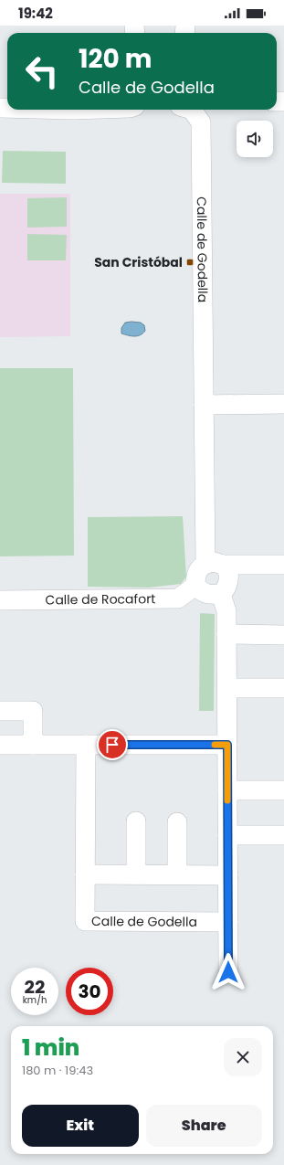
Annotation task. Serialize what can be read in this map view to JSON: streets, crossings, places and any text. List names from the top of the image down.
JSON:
{
  "streets": {
    "street": ["Calle de Godella", "Calle de Rocafort"]
  },
  "crossings": [
    ["Calle de Godella", "Calle de Rocafort"]
  ],
  "places": {
    "transit": ["San Cristóbal"]
  },
  "page": {
    "status": "19:42",
    "turn": ["120 m", "Calle de Godella"],
    "speed": "22 km/h",
    "limit": "30",
    "heading": ["1 min", "180 m · 19:43"],
    "buttons": ["Exit", "Share"]
  }
}
